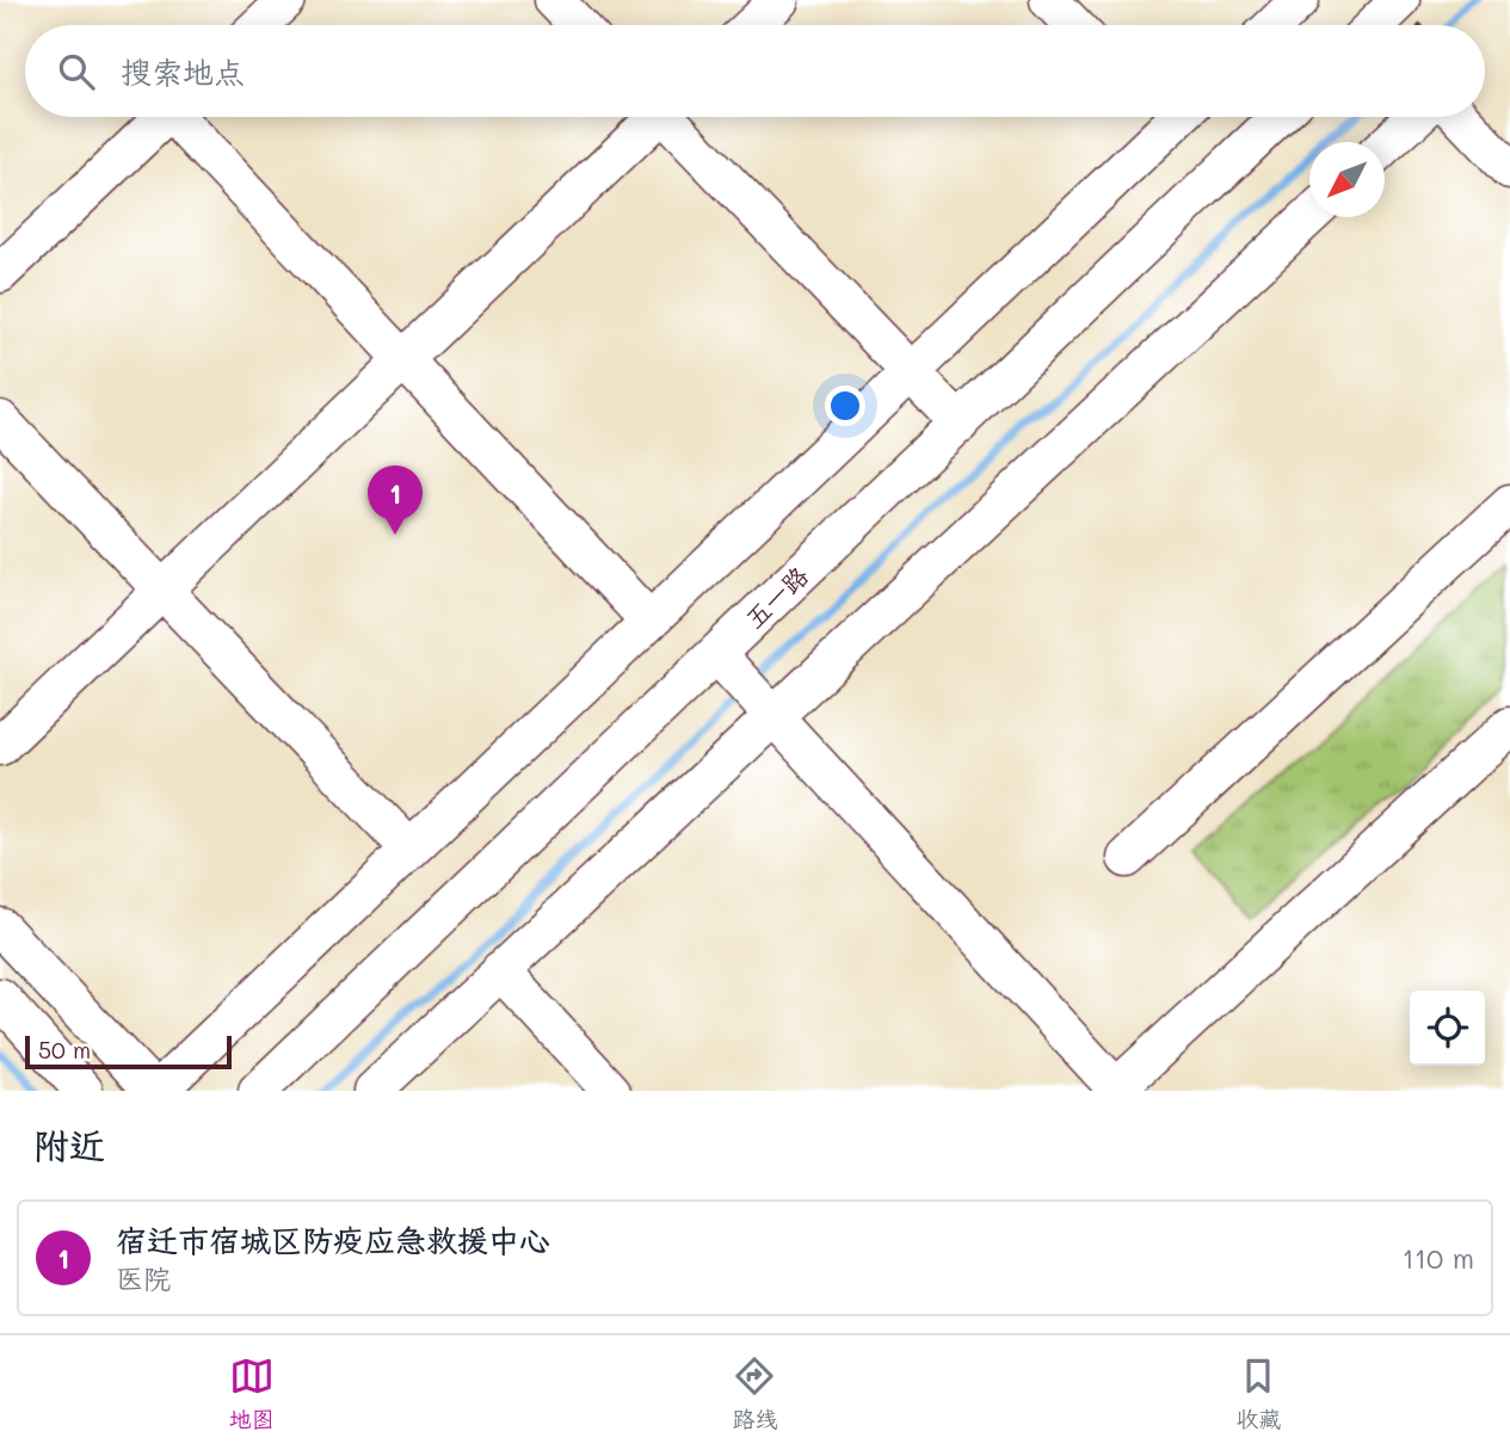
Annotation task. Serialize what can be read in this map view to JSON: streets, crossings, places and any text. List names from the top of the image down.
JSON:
{
  "streets": {
    "street": ["五一路"]
  },
  "scale_bar": "50 m",
  "north": "bottom left",
  "page": {
    "search": "搜索地点",
    "pins": "1",
    "scale": "50 m",
    "heading": "附近",
    "list": [
      {
        "mark": "1",
        "name": "宿迁市宿城区防疫应急救援中心",
        "note": "医院",
        "value": "110 m"
      }
    ],
    "nav": ["地图", "路线", "收藏"]
  }
}
